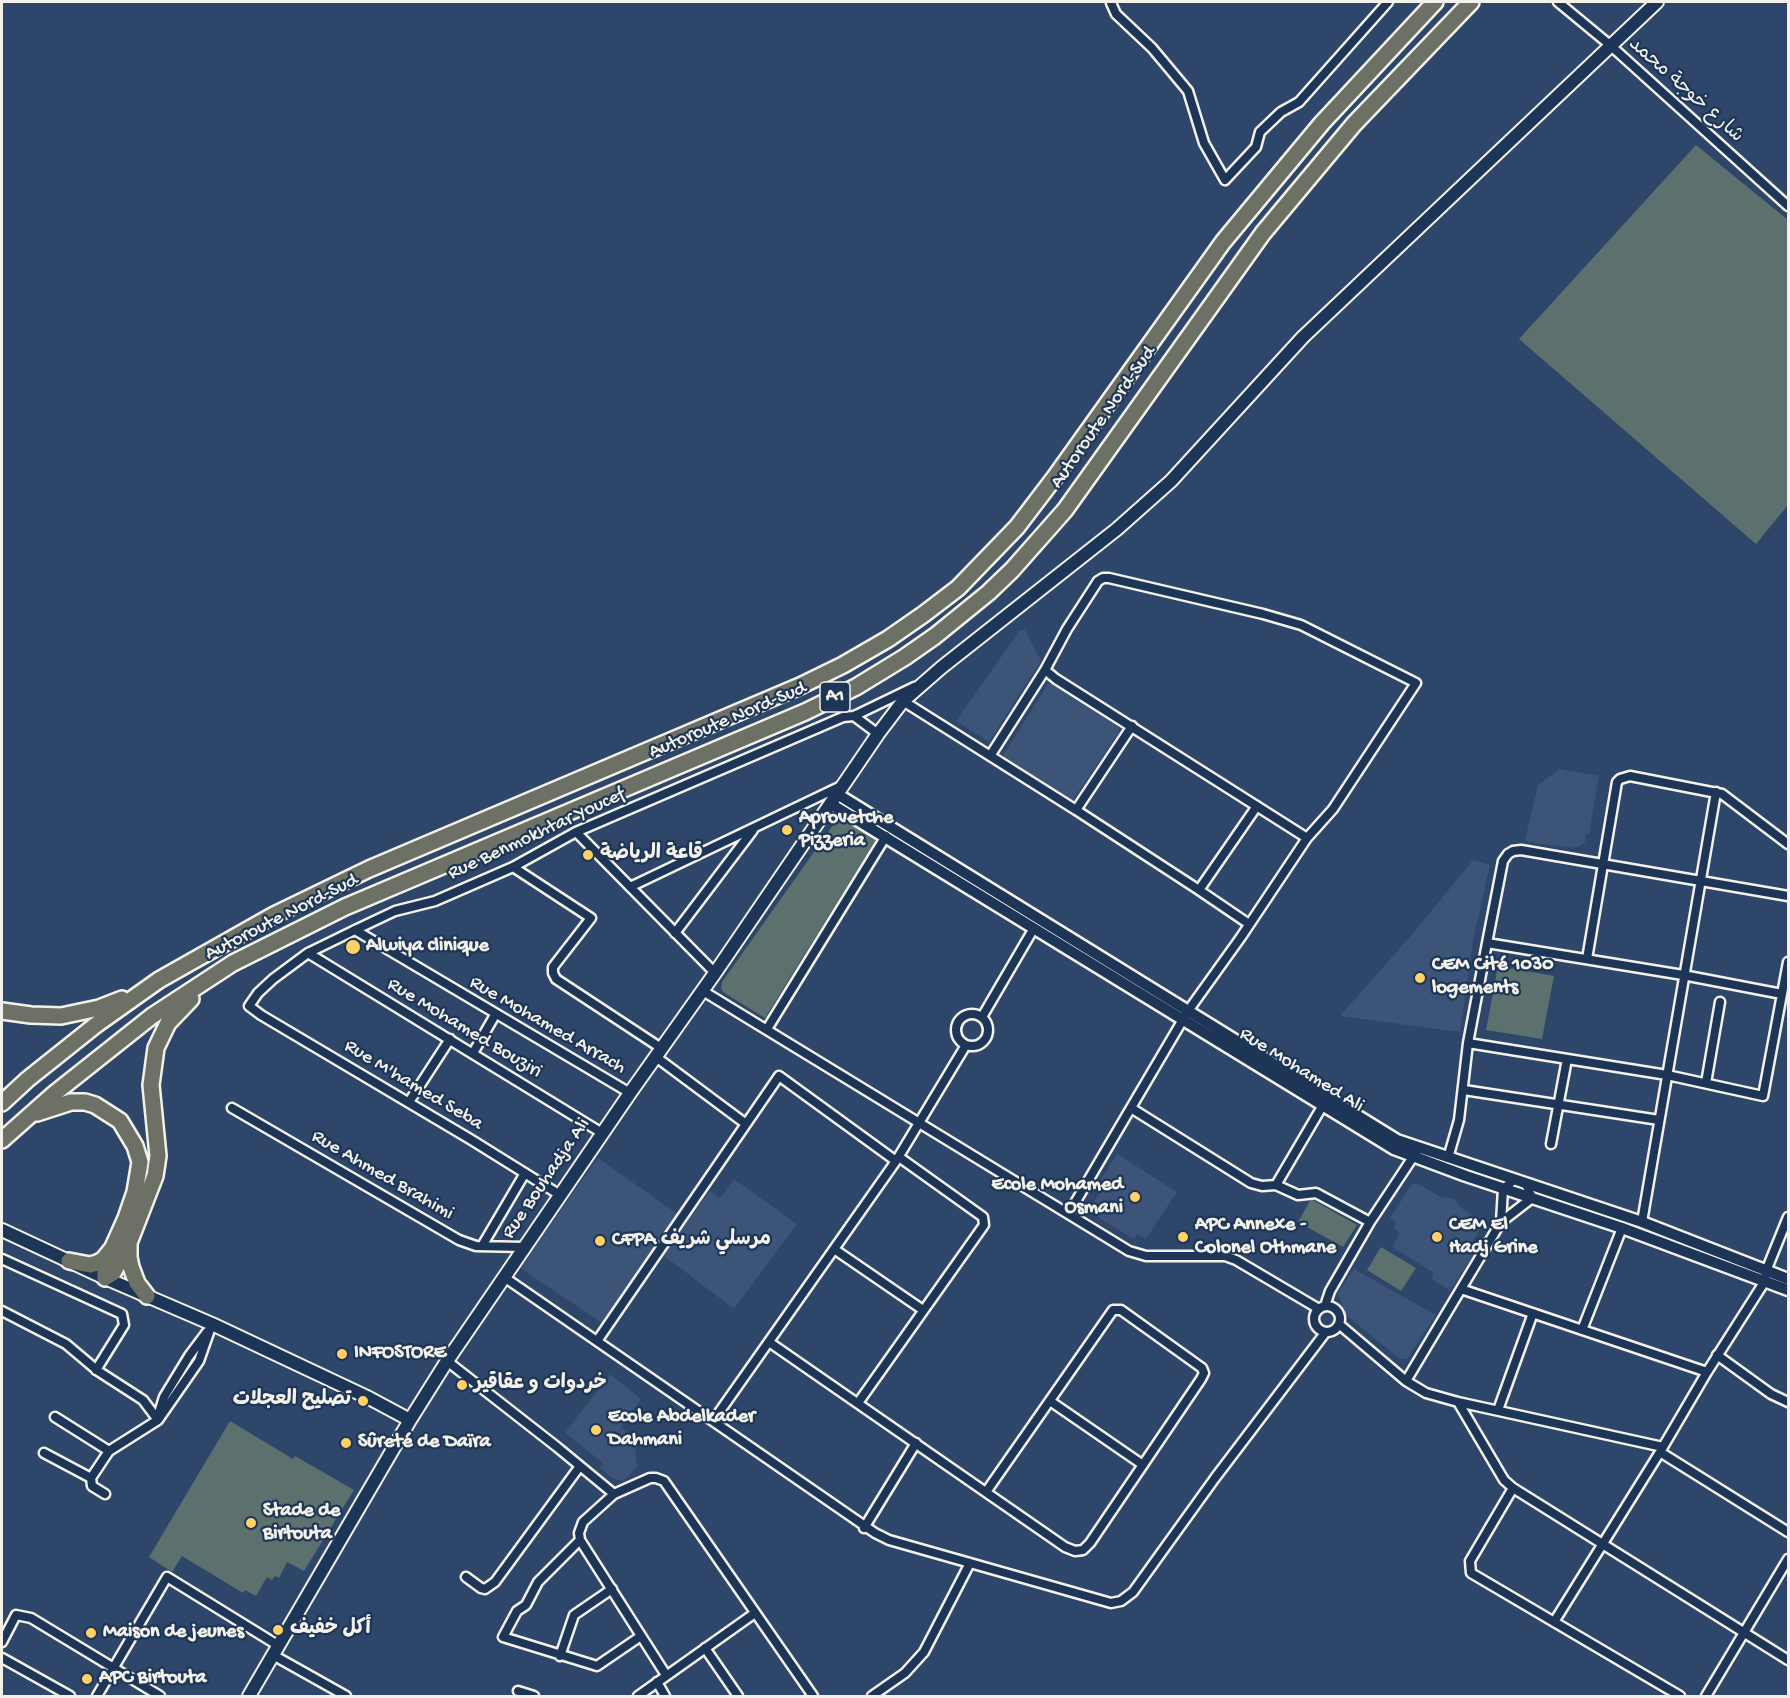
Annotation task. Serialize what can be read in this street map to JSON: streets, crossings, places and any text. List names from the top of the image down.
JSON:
{
  "streets": {
    "highway": ["Autoroute Nord-Sud", "A1"],
    "main road": ["Rue Bouhadja Ali"],
    "street": [
      "شارع خوجة محمد",
      "Rue Benmokhtar Youcef",
      "Rue Mohamed Arrach",
      "Rue Mohamed Bouziri",
      "Rue Mohamed Ali",
      "Rue M'hamed Seba",
      "Rue Ahmed Brahimi"
    ]
  },
  "crossings": [
    ["شارع خوجة محمد", "Rue Bouhadja Ali"],
    ["Rue Benmokhtar Youcef", "Rue Mohamed Arrach"],
    ["Rue Benmokhtar Youcef", "Rue Mohamed Bouziri"],
    ["Rue Benmokhtar Youcef", "Rue M'hamed Seba"],
    ["Rue Benmokhtar Youcef", "Rue Bouhadja Ali"],
    ["Rue Mohamed Arrach", "Rue Bouhadja Ali"],
    ["Rue Mohamed Bouziri", "Rue Bouhadja Ali"],
    ["Rue Mohamed Ali", "Rue Bouhadja Ali"],
    ["Rue M'hamed Seba", "Rue Bouhadja Ali"],
    ["Rue Ahmed Brahimi", "Rue Bouhadja Ali"]
  ],
  "places": [
    "Aprovetche Pizzeria",
    "قاعة الرياضة",
    "Alwiya clinique",
    "CEM Cité 1030 logements",
    "Ecole Mohamed Osmani",
    "APC Annexe - Colonel Othmane",
    "CEM El Hadj Grine",
    "CFPA مرسلي شريف",
    "INFOSTORE",
    "خردوات و عقاقير",
    "تصليح العجلات",
    "Ecole Abdelkader Dahmani",
    "Sûreté de Daïra",
    "Stade de Birtouta",
    "أكل خفيف",
    "Maison de jeunes",
    "APC Birtouta"
  ]
}
